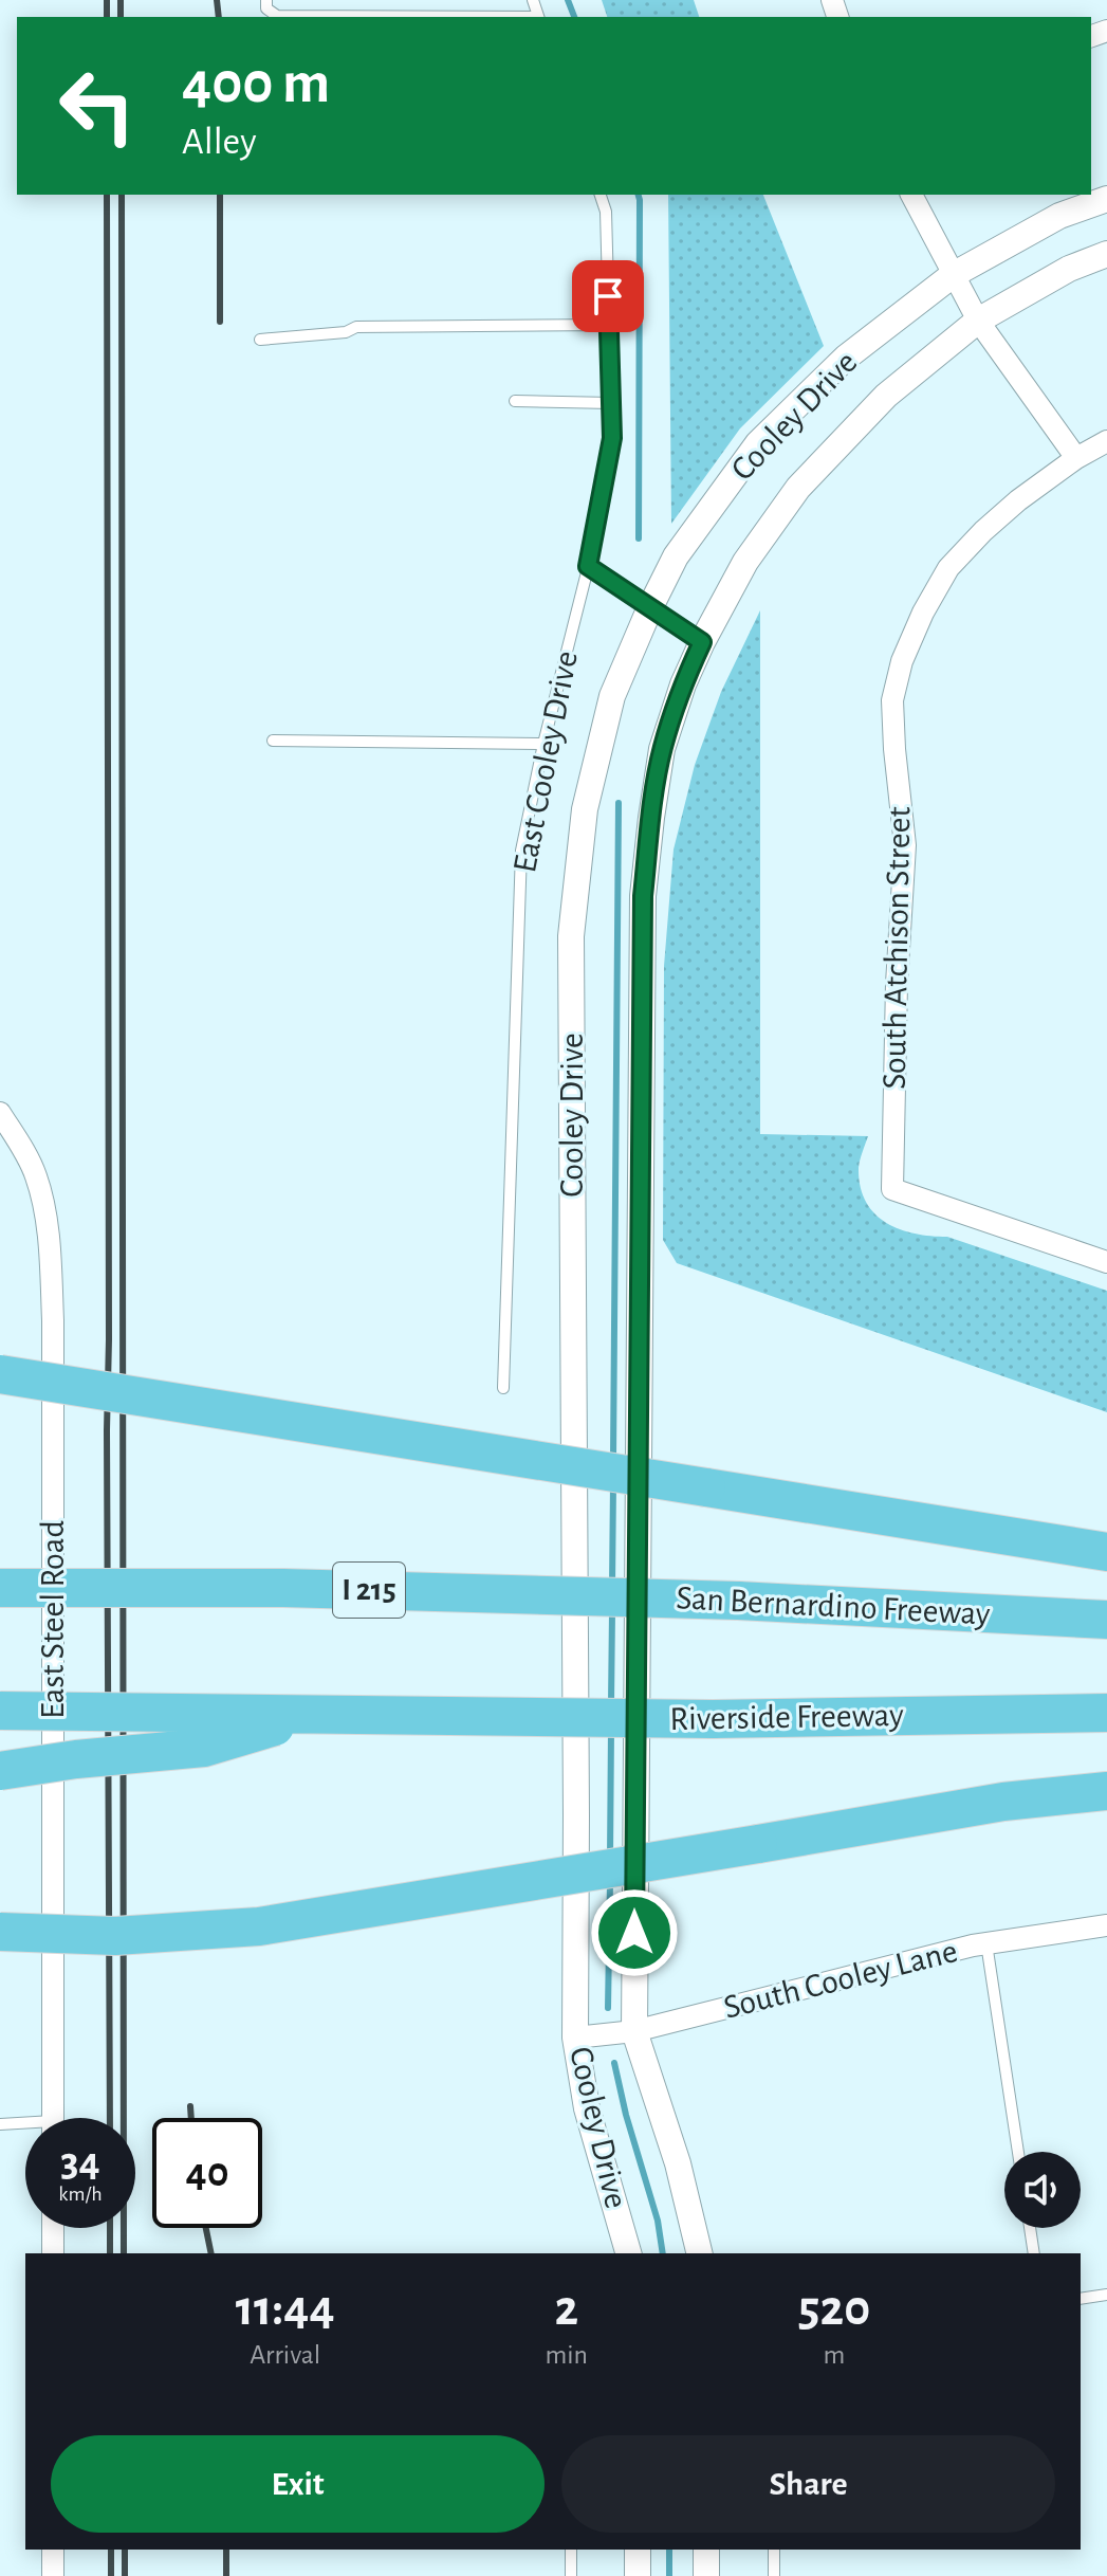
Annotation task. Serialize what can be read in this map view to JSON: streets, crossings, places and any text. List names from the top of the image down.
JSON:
{
  "streets": {
    "highway": ["I 215", "San Bernardino Freeway", "Riverside Freeway"],
    "street": [
      "Cooley Drive",
      "South Atchison Street",
      "East Steel Road",
      "South Cooley Lane"
    ],
    "lane": ["East Cooley Drive"]
  },
  "crossings": [
    ["Cooley Drive", "South Cooley Lane"]
  ],
  "page": {
    "turn": ["400 m", "Alley"],
    "speed": "34 km/h",
    "limit": "40",
    "eta": [
      "11:44",
      "Arrival",
      "2",
      "min",
      "520",
      "m"
    ],
    "buttons": ["Exit", "Share"]
  }
}
